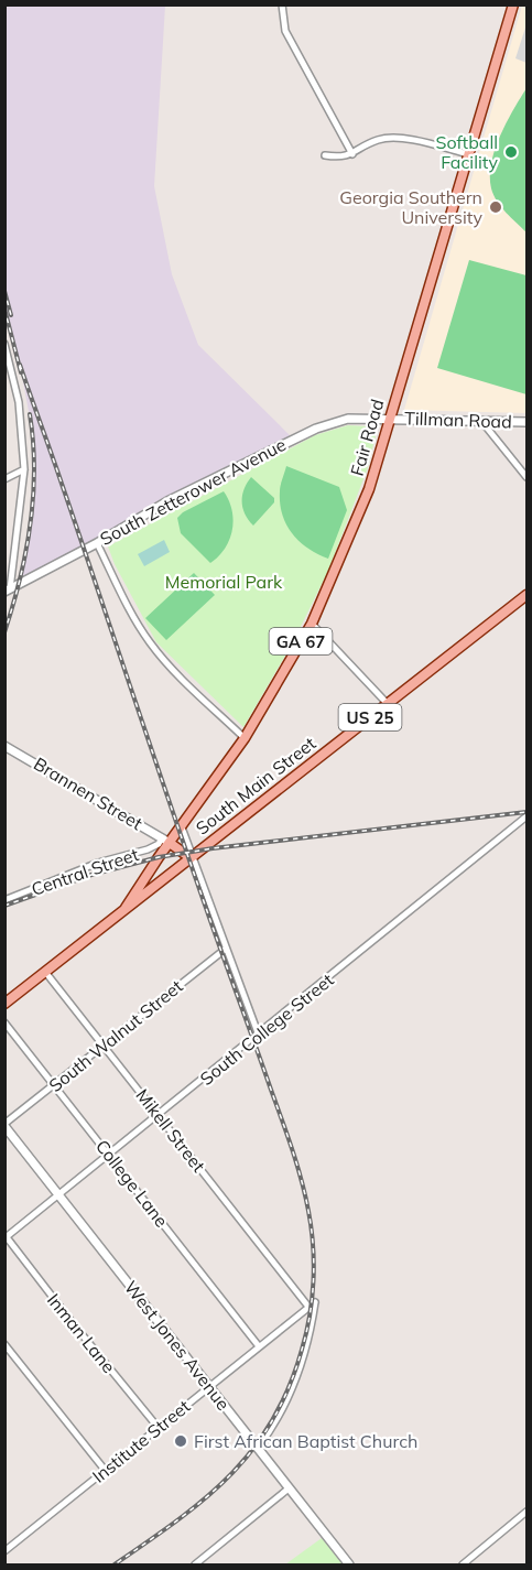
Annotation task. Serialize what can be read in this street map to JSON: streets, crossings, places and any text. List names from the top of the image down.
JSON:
{
  "streets": {
    "main road": [
      "Fair Road",
      "GA 67",
      "US 25",
      "South Main Street"
    ],
    "street": [
      "Tillman Road",
      "South Zetterower Avenue",
      "Brannen Street",
      "Central Street",
      "South College Street",
      "South Walnut Street",
      "Mikell Street",
      "College Lane",
      "Inman Lane",
      "West Jones Avenue",
      "Institute Street"
    ]
  },
  "crossings": [
    ["Tillman Road", "Fair Road"],
    ["Tillman Road", "South Zetterower Avenue"],
    ["Fair Road", "South Zetterower Avenue"],
    ["Fair Road", "GA 67"],
    ["Fair Road", "Brannen Street"],
    ["Fair Road", "Central Street"],
    ["GA 67", "South Main Street"],
    ["GA 67", "Brannen Street"],
    ["GA 67", "Central Street"],
    ["South Main Street", "Mikell Street"],
    ["Brannen Street", "Central Street"],
    ["South College Street", "Mikell Street"],
    ["South College Street", "College Lane"],
    ["South College Street", "Inman Lane"],
    ["South College Street", "West Jones Avenue"],
    ["South Walnut Street", "Mikell Street"],
    ["South Walnut Street", "College Lane"],
    ["South Walnut Street", "West Jones Avenue"],
    ["Mikell Street", "Institute Street"],
    ["College Lane", "Institute Street"],
    ["Inman Lane", "Institute Street"],
    ["West Jones Avenue", "Institute Street"]
  ],
  "parks": ["Memorial Park"],
  "places": ["Softball Facility", "Georgia Southern University", "First African Baptist Church"]
}
